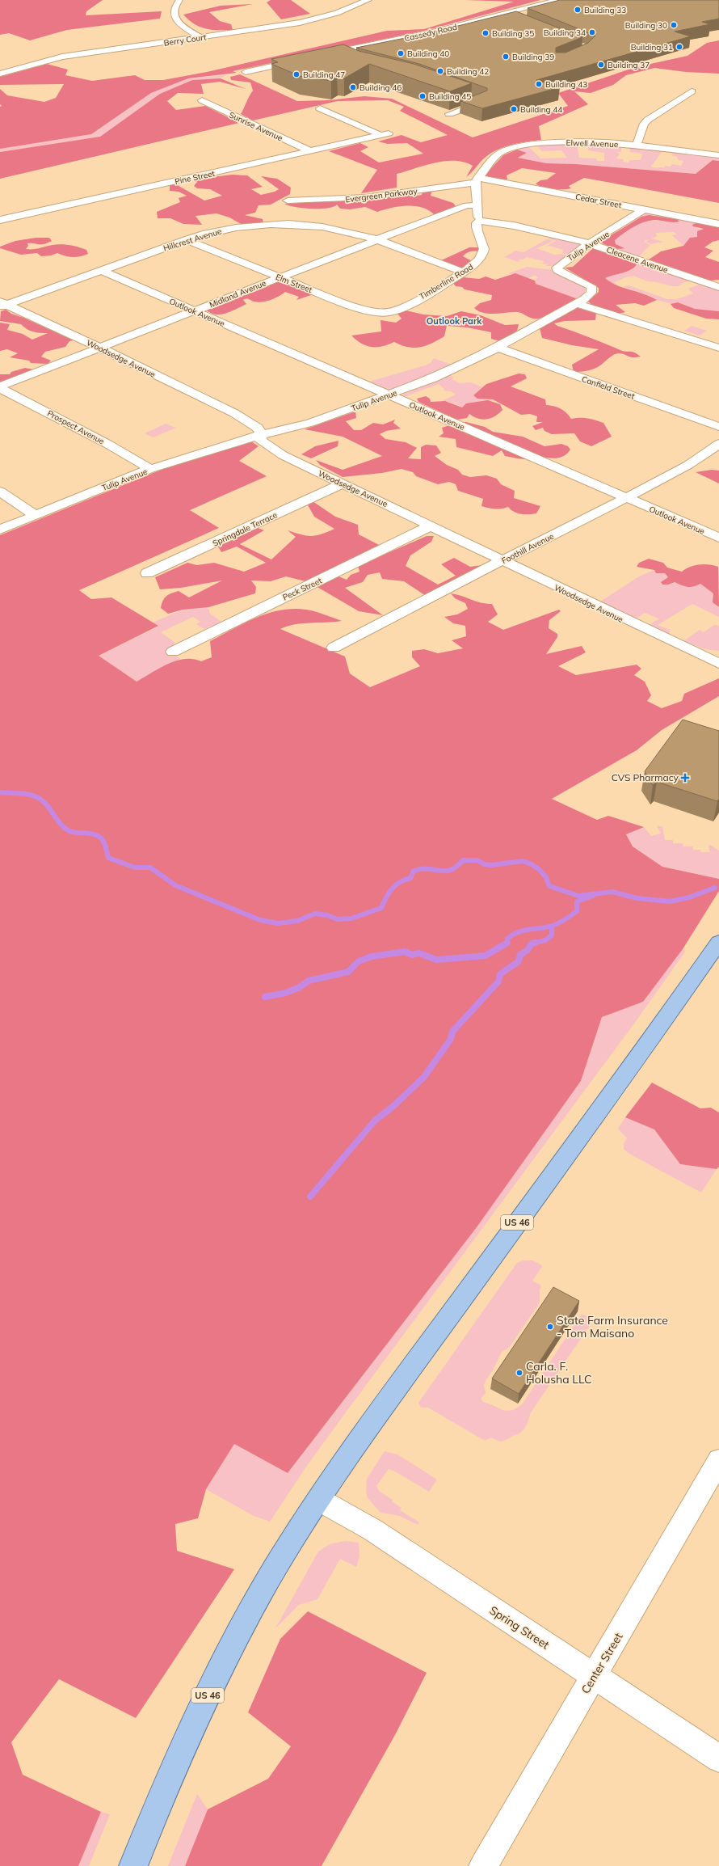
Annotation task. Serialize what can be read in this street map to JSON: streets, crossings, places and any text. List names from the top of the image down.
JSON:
{
  "streets": {
    "main road": ["US 46"],
    "street": [
      "Cassedy Road",
      "Berry Court",
      "Sunrise Avenue",
      "Elwell Avenue",
      "Pine Street",
      "Evergreen Parkway",
      "Cedar Street",
      "Hillcrest Avenue",
      "Tulip Avenue",
      "Cleacene Avenue",
      "Timberline Road",
      "Elm Street",
      "Midland Avenue",
      "Outlook Avenue",
      "Woodsedge Avenue",
      "Canfield Street",
      "Prospect Avenue",
      "Springdale Terrace",
      "Foothill Avenue",
      "Peck Street",
      "Spring Street",
      "Center Street"
    ]
  },
  "crossings": [
    ["Sunrise Avenue", "Pine Street"],
    ["Elwell Avenue", "Evergreen Parkway"],
    ["Elwell Avenue", "Cedar Street"],
    ["Elwell Avenue", "Timberline Road"],
    ["Evergreen Parkway", "Cedar Street"],
    ["Evergreen Parkway", "Timberline Road"],
    ["Cedar Street", "Tulip Avenue"],
    ["Cedar Street", "Timberline Road"],
    ["Hillcrest Avenue", "Timberline Road"],
    ["Hillcrest Avenue", "Elm Street"],
    ["Hillcrest Avenue", "Midland Avenue"],
    ["Hillcrest Avenue", "Outlook Avenue"],
    ["Hillcrest Avenue", "Woodsedge Avenue"],
    ["Tulip Avenue", "Cleacene Avenue"],
    ["Tulip Avenue", "Outlook Avenue"],
    ["Tulip Avenue", "Woodsedge Avenue"],
    ["Tulip Avenue", "Canfield Street"],
    ["Tulip Avenue", "Prospect Avenue"],
    ["Cleacene Avenue", "Timberline Road"],
    ["Timberline Road", "Elm Street"],
    ["Timberline Road", "Midland Avenue"],
    ["Elm Street", "Midland Avenue"],
    ["Midland Avenue", "Outlook Avenue"],
    ["Midland Avenue", "Woodsedge Avenue"],
    ["Midland Avenue", "Prospect Avenue"],
    ["Outlook Avenue", "Foothill Avenue"],
    ["Woodsedge Avenue", "Springdale Terrace"],
    ["Woodsedge Avenue", "Foothill Avenue"],
    ["Woodsedge Avenue", "Peck Street"],
    ["US 46", "Spring Street"],
    ["Spring Street", "Center Street"]
  ],
  "districts": ["Outlook Park"],
  "places": {
    "other": [
      "Building 33",
      "Building 30",
      "Building 34",
      "Building 35",
      "Building 31",
      "Building 40",
      "Building 39",
      "Building 37",
      "Building 42",
      "Building 47",
      "Building 43",
      "Building 46",
      "Building 45",
      "Building 44",
      "State Farm Insurance - Tom Maisano",
      "Carla. F. Holusha LLC"
    ],
    "health": ["CVS Pharmacy"]
  }
}
